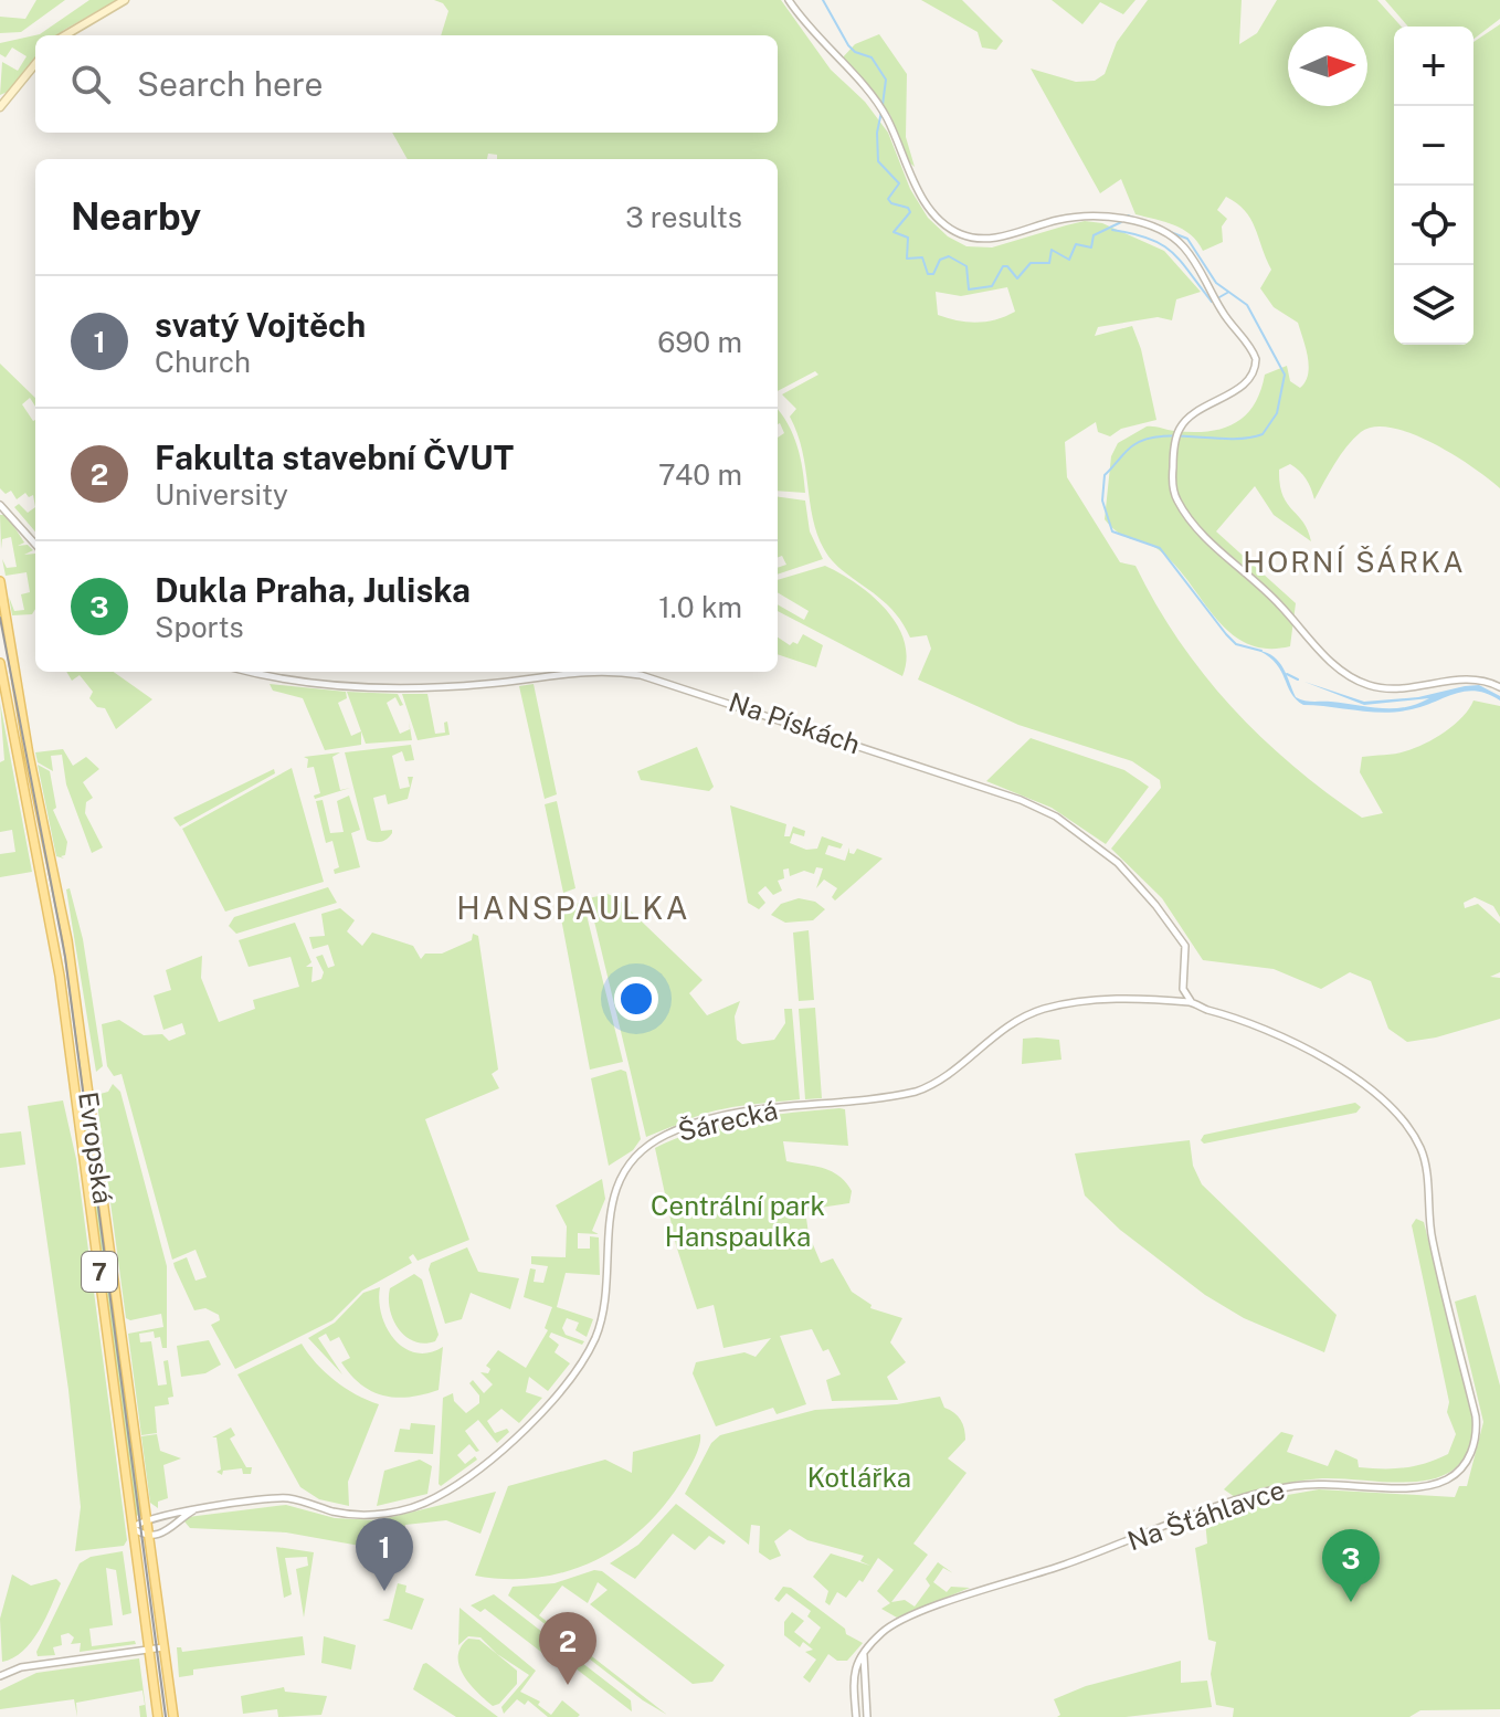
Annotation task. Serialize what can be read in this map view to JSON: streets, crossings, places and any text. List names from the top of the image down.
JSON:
{
  "streets": {
    "main road": ["Evropská", "7"],
    "street": ["Na Pískách", "Šárecká", "Na Šťáhlavce"]
  },
  "crossings": [
    ["Na Pískách", "Šárecká"],
    ["Šárecká", "Evropská"],
    ["Šárecká", "Na Šťáhlavce"]
  ],
  "districts": ["HORNÍ ŠÁRKA", "HANSPAULKA"],
  "parks": ["Centrální park Hanspaulka", "Kotlářka"],
  "north": "right",
  "page": {
    "map_buttons": ["+", "−"],
    "search": "Search here",
    "heading": ["Nearby", "3 results"],
    "list": [
      {
        "mark": "1",
        "name": "svatý Vojtěch",
        "note": "Church",
        "value": "690 m"
      },
      {
        "mark": "2",
        "name": "Fakulta stavební ČVUT",
        "note": "University",
        "value": "740 m"
      },
      {
        "mark": "3",
        "name": "Dukla Praha, Juliska",
        "note": "Sports",
        "value": "1.0 km"
      }
    ],
    "pins": ["1", "3", "2"]
  }
}
